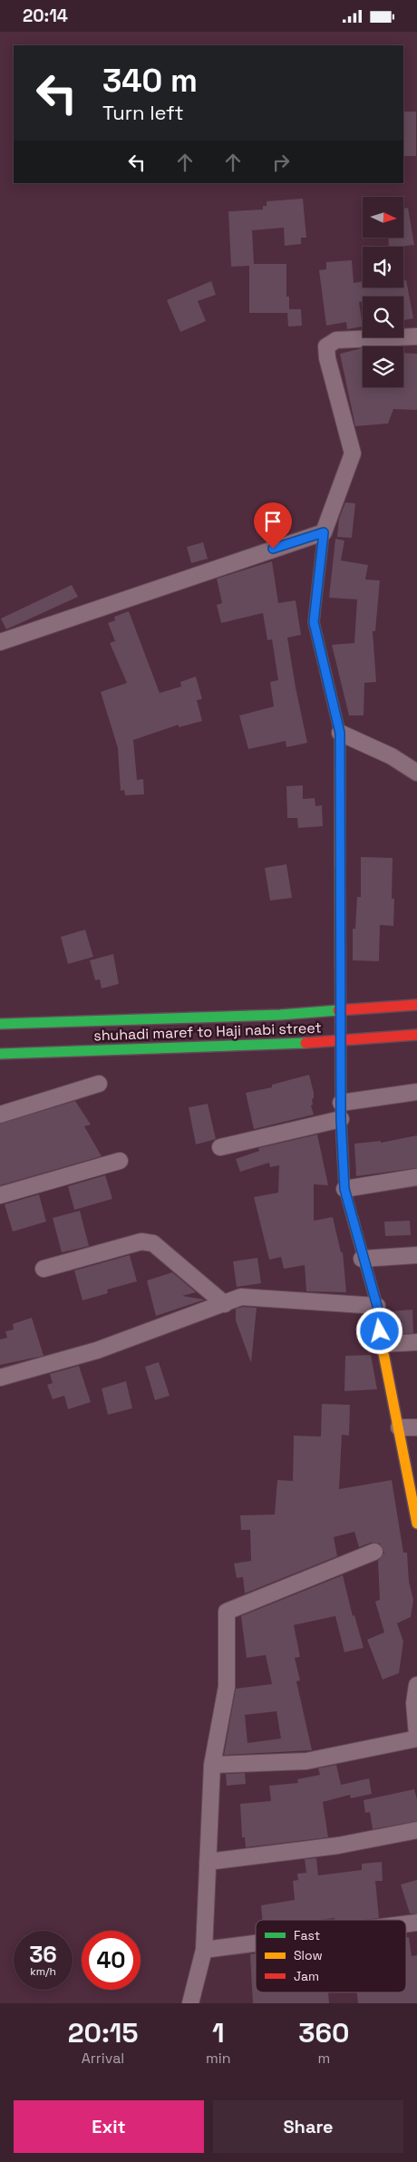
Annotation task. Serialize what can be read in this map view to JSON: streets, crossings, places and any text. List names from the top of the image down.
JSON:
{
  "streets": {
    "street": ["shuhadi maref to Haji nabi street"]
  },
  "legend": ["Fast", "Slow", "Jam"],
  "north": "right",
  "page": {
    "status": "20:14",
    "turn": ["340 m", "Turn left"],
    "speed": "36 km/h",
    "limit": "40",
    "eta": [
      "20:15",
      "Arrival",
      "1",
      "min",
      "360",
      "m"
    ],
    "buttons": ["Exit", "Share"]
  }
}
